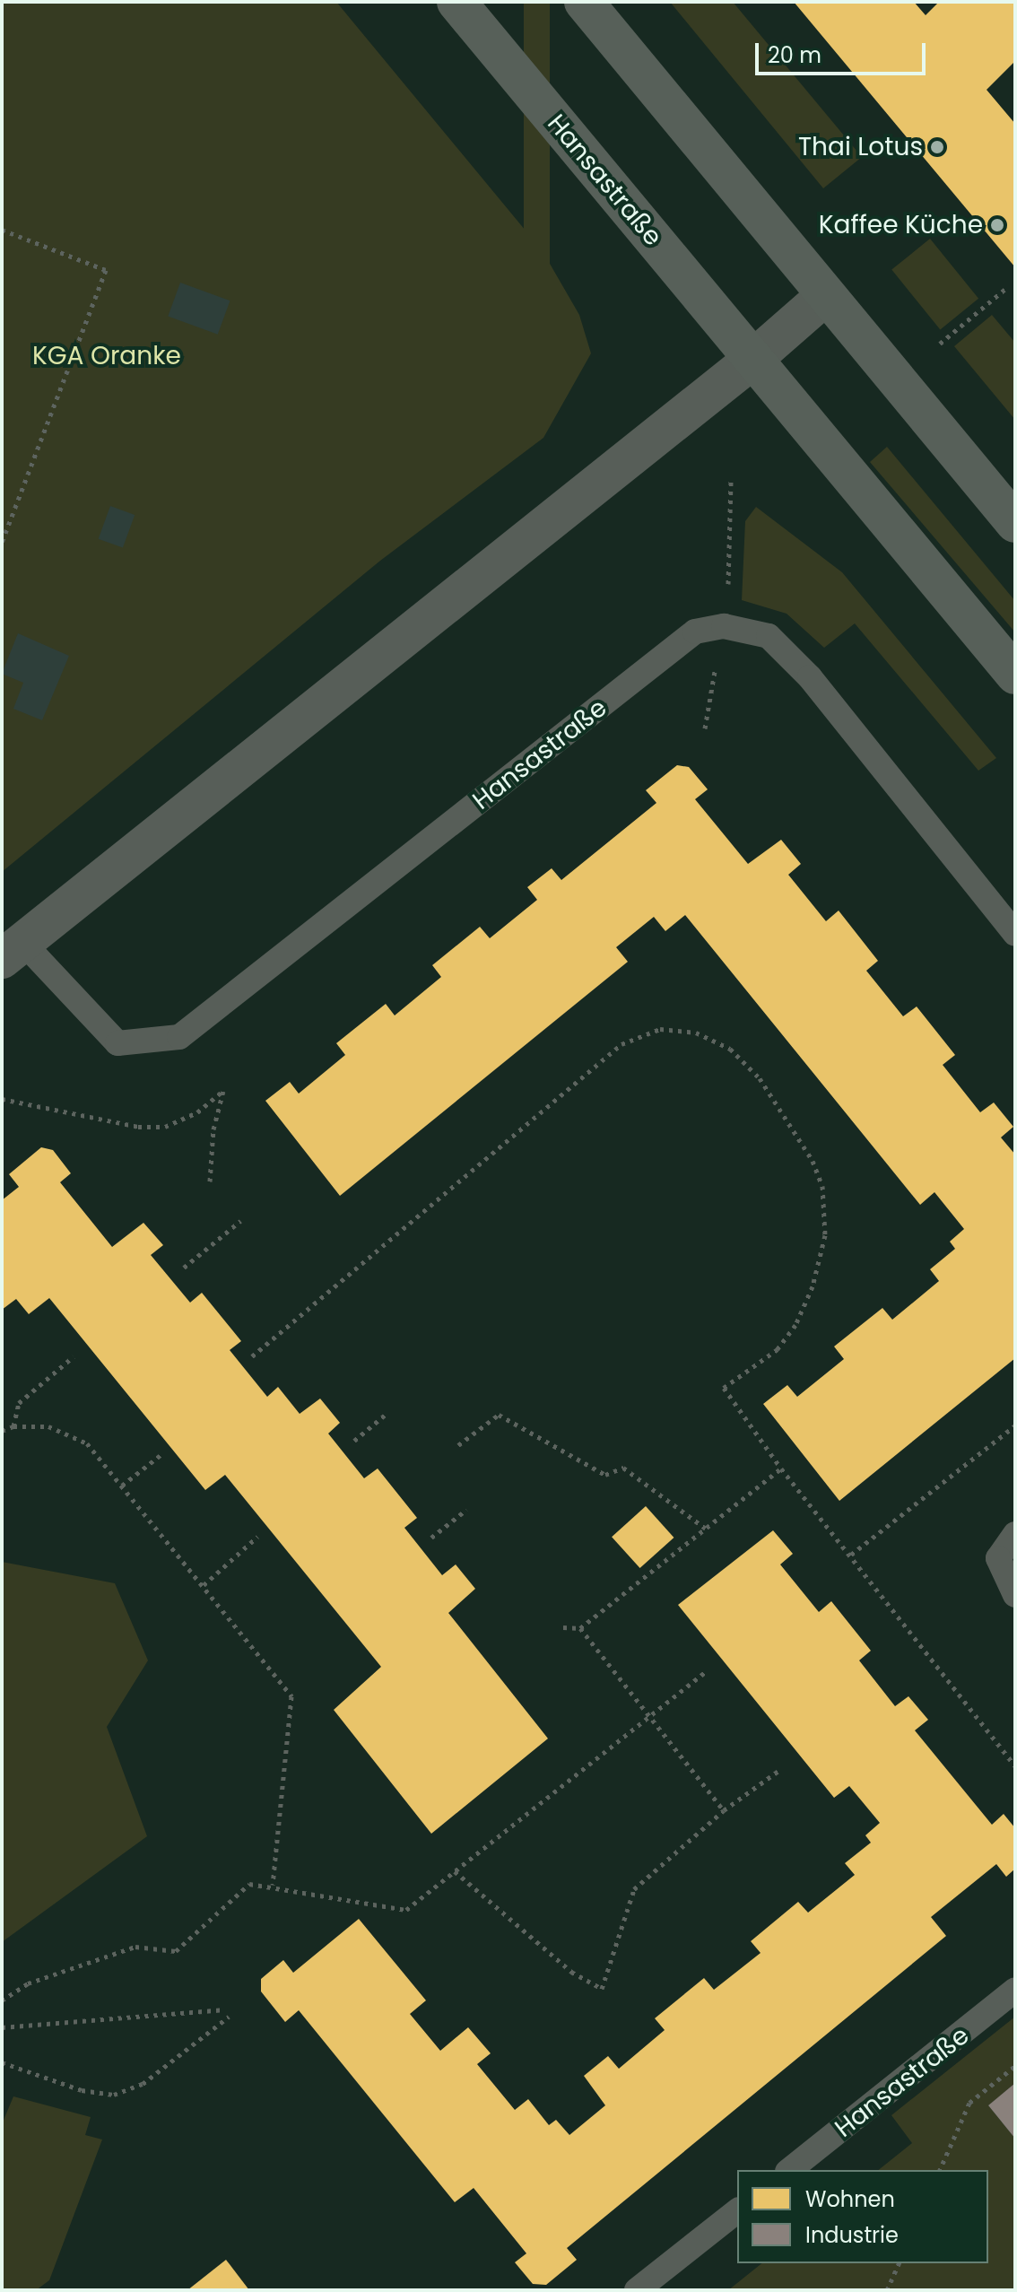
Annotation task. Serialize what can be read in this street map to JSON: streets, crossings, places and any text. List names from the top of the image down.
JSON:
{
  "streets": {
    "main road": ["Hansastraße"]
  },
  "parks": ["KGA Oranke"],
  "places": ["Thai Lotus", "Kaffee Küche"],
  "legend": ["Wohnen", "Industrie"],
  "scale_bar": "20 m"
}
